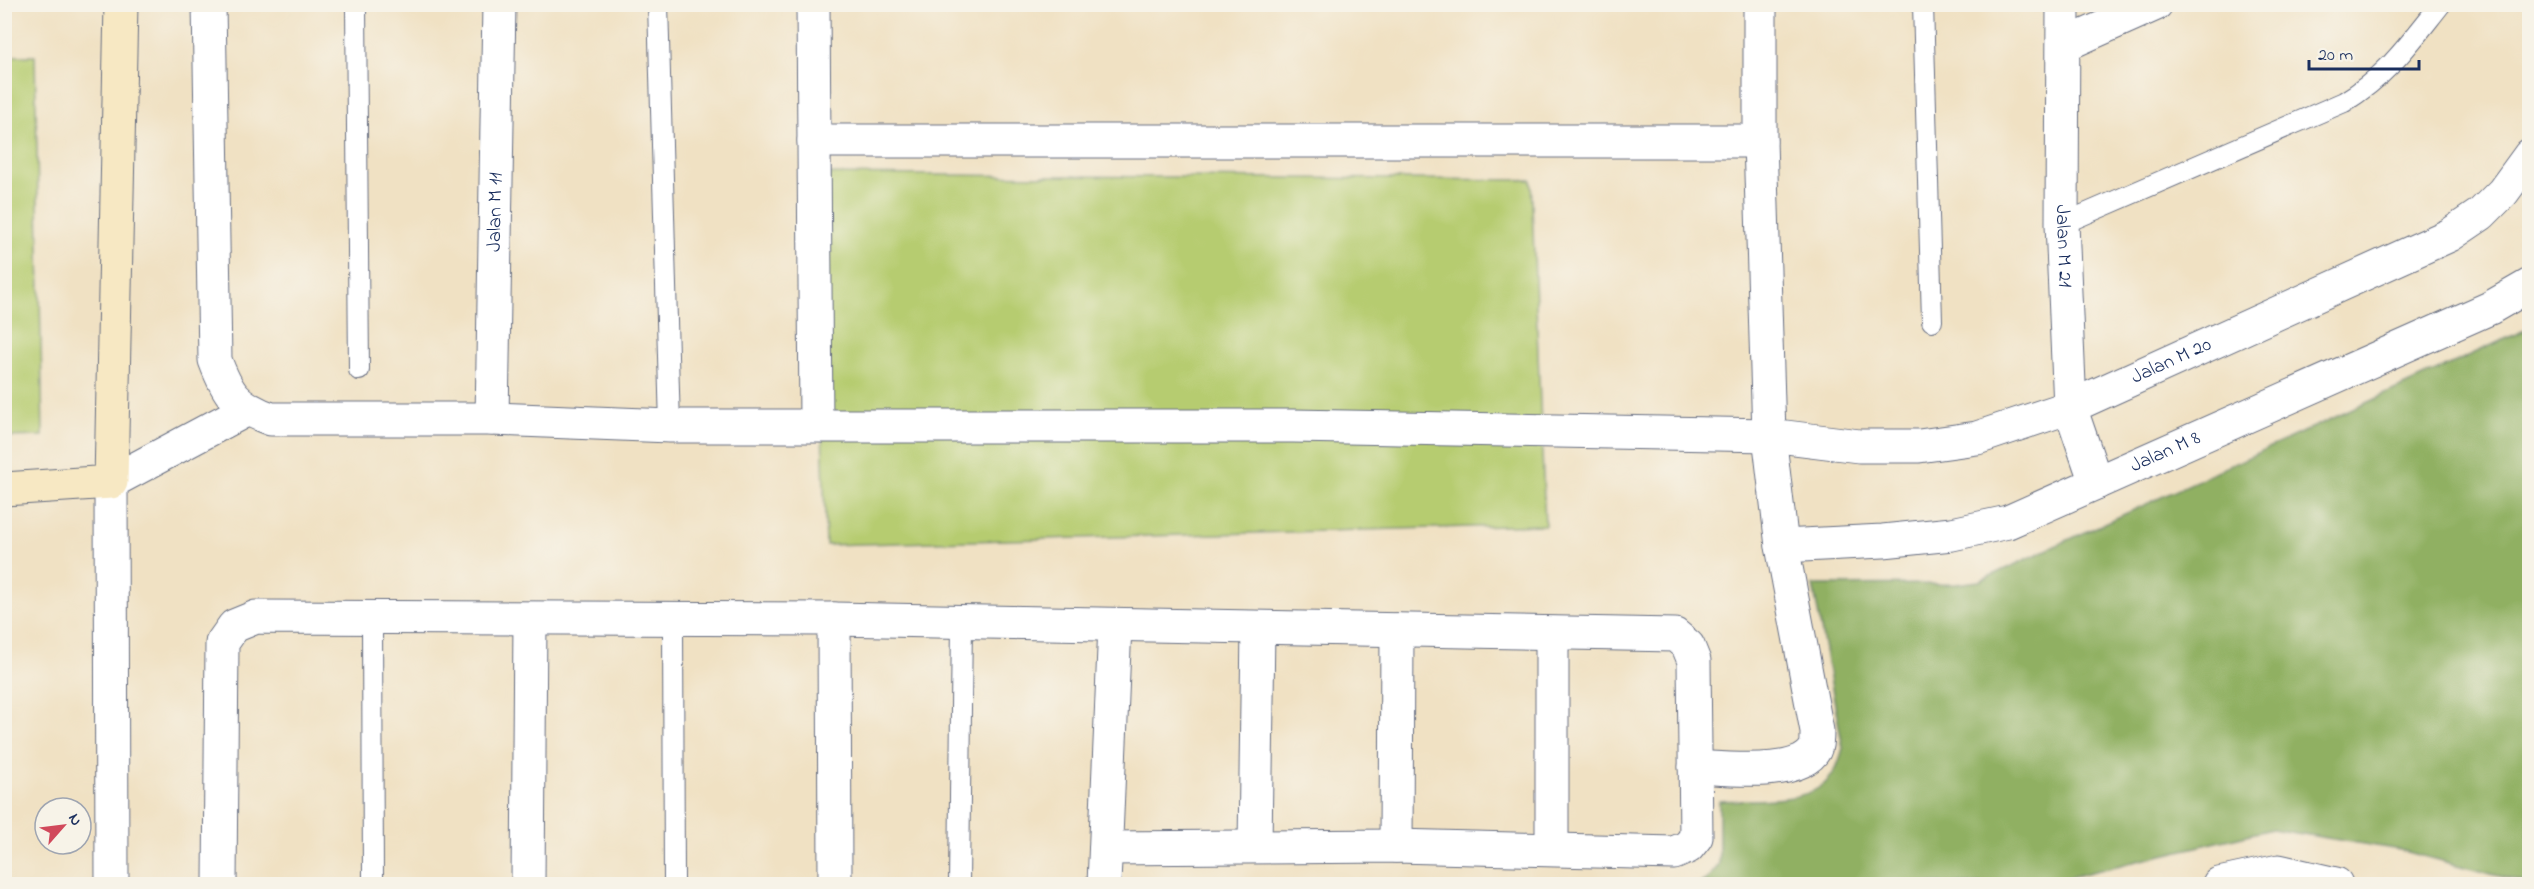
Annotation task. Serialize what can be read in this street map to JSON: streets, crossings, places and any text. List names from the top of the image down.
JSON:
{
  "streets": {
    "street": [
      "Jalan M 11",
      "Jalan M 21",
      "Jalan M 20",
      "Jalan M 8"
    ]
  },
  "crossings": [
    ["Jalan M 11", "Jalan M 20"],
    ["Jalan M 21", "Jalan M 20"],
    ["Jalan M 21", "Jalan M 8"]
  ],
  "scale_bar": "20 m",
  "north": "top right"
}
